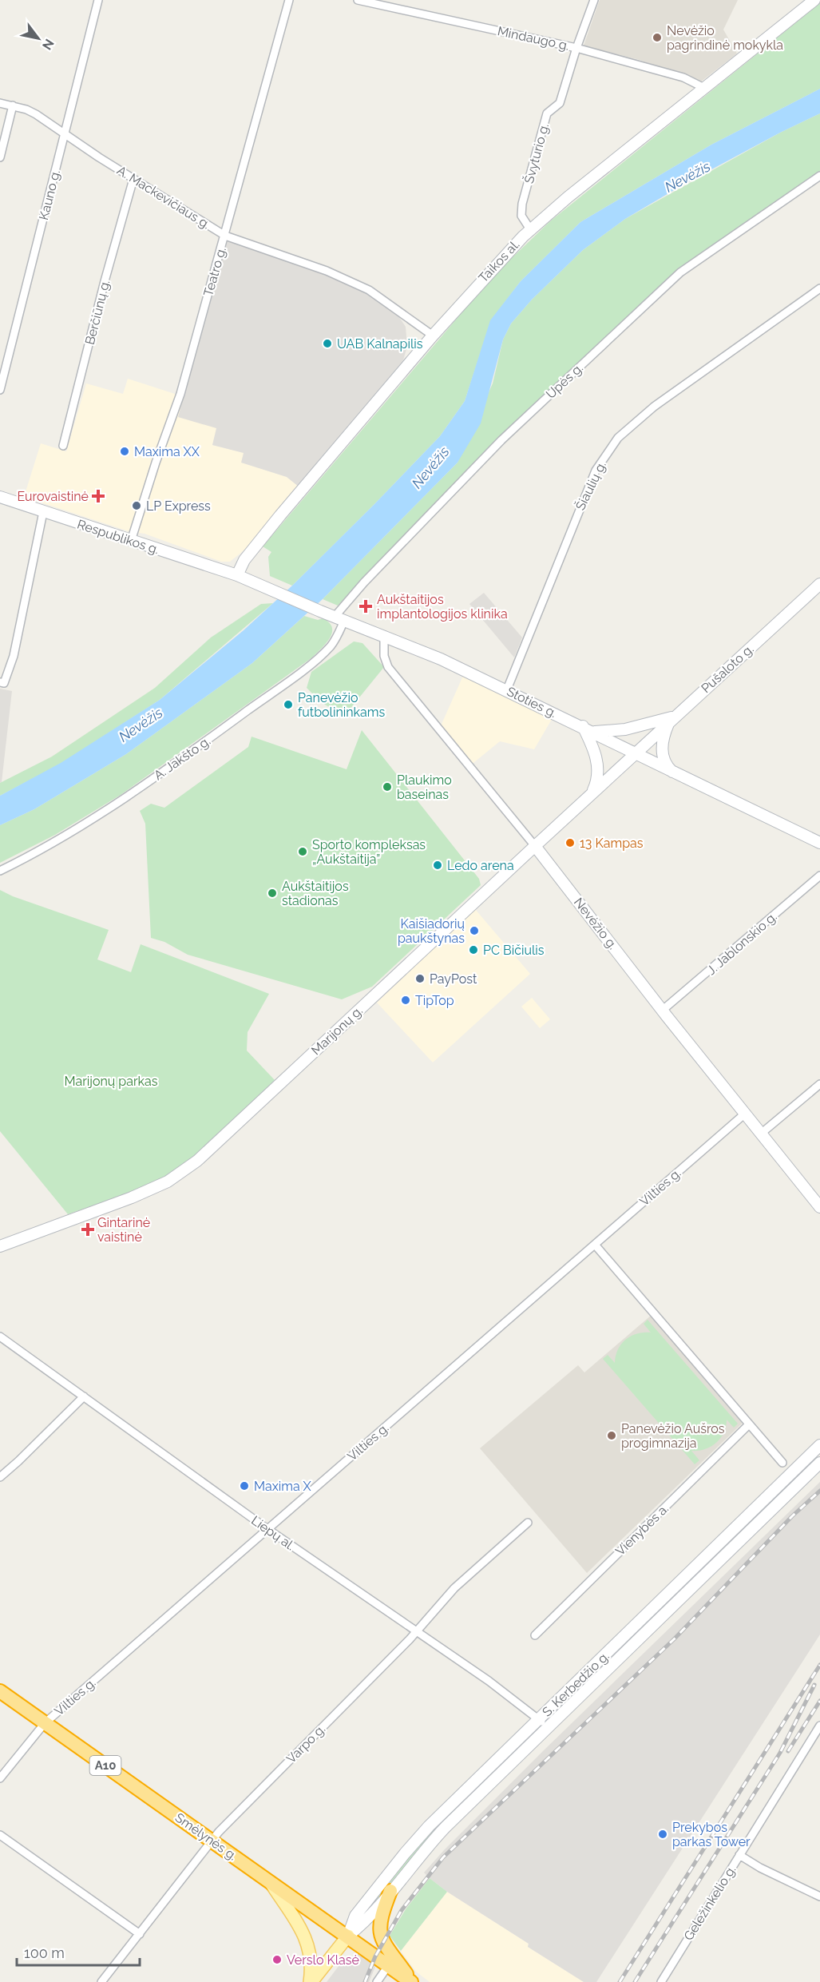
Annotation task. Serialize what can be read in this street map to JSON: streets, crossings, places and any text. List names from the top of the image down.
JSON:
{
  "streets": {
    "highway": ["A10", "Smėlynės g."],
    "main road": [
      "Taikos al.",
      "Respublikos g.",
      "Pušaloto g.",
      "Stoties g.",
      "Nevėžio g.",
      "Marijonų g.",
      "S. Kerbedžio g."
    ],
    "street": [
      "Mindaugo g.",
      "Švyturio g.",
      "Kauno g.",
      "A. Mackevičiaus g.",
      "Teatro g.",
      "Berčiūnų g.",
      "Upės g.",
      "Šiaulių g.",
      "A. Jakšto g.",
      "J. Jablonskio g.",
      "Vilties g.",
      "Vienybės a.",
      "Liepų al.",
      "Varpo g.",
      "Geležinkelio g."
    ]
  },
  "crossings": [
    ["Mindaugo g.", "Švyturio g."],
    ["Mindaugo g.", "Taikos al."],
    ["Švyturio g.", "Taikos al."],
    ["Kauno g.", "A. Mackevičiaus g."],
    ["A. Mackevičiaus g.", "Taikos al."],
    ["A. Mackevičiaus g.", "Teatro g."],
    ["A. Mackevičiaus g.", "Berčiūnų g."],
    ["Taikos al.", "Respublikos g."],
    ["Taikos al.", "Stoties g."],
    ["Teatro g.", "Respublikos g."],
    ["Upės g.", "Stoties g."],
    ["Upės g.", "A. Jakšto g."],
    ["Šiaulių g.", "Stoties g."],
    ["Respublikos g.", "Stoties g."],
    ["Pušaloto g.", "Stoties g."],
    ["Pušaloto g.", "Marijonų g."],
    ["Stoties g.", "A. Jakšto g."],
    ["Stoties g.", "Nevėžio g."],
    ["Stoties g.", "Marijonų g."],
    ["Nevėžio g.", "J. Jablonskio g."],
    ["Nevėžio g.", "Marijonų g."],
    ["Nevėžio g.", "Vilties g."],
    ["Vilties g.", "Liepų al."],
    ["Vilties g.", "Smėlynės g."],
    ["Liepų al.", "S. Kerbedžio g."],
    ["Liepų al.", "Varpo g."],
    ["S. Kerbedžio g.", "Smėlynės g."],
    ["Varpo g.", "Smėlynės g."]
  ],
  "water": ["Nevėžis"],
  "parks": ["Marijonų parkas"],
  "places": {
    "other": [
      "Nevėžio pagrindinė mokykla",
      "UAB Kalnapilis",
      "Maxima XX",
      "LP Express",
      "Panevėžio futbolininkams",
      "Plaukimo baseinas",
      "13 Kampas",
      "Sporto kompleksas „Aukštaitija”",
      "Ledo arena",
      "Aukštaitijos stadionas",
      "Kaišiadorių paukštynas",
      "PC Bičiulis",
      "PayPost",
      "TipTop",
      "Panevėžio Aušros progimnazija",
      "Maxima X",
      "Prekybos parkas Tower",
      "Verslo Klasė"
    ],
    "health": ["Eurovaistinė", "Aukštaitijos implantologijos klinika", "Gintarinė vaistinė"]
  },
  "scale_bar": "100 m",
  "north": "bottom right"
}
